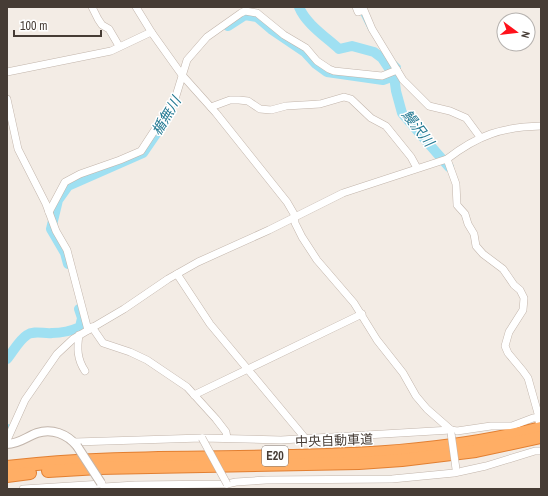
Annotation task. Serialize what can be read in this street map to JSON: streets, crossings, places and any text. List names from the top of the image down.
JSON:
{
  "streets": {
    "highway": ["中央自動車道", "E20"]
  },
  "water": ["楯無川", "鰻沢川"],
  "scale_bar": "100 m",
  "north": "right"
}
